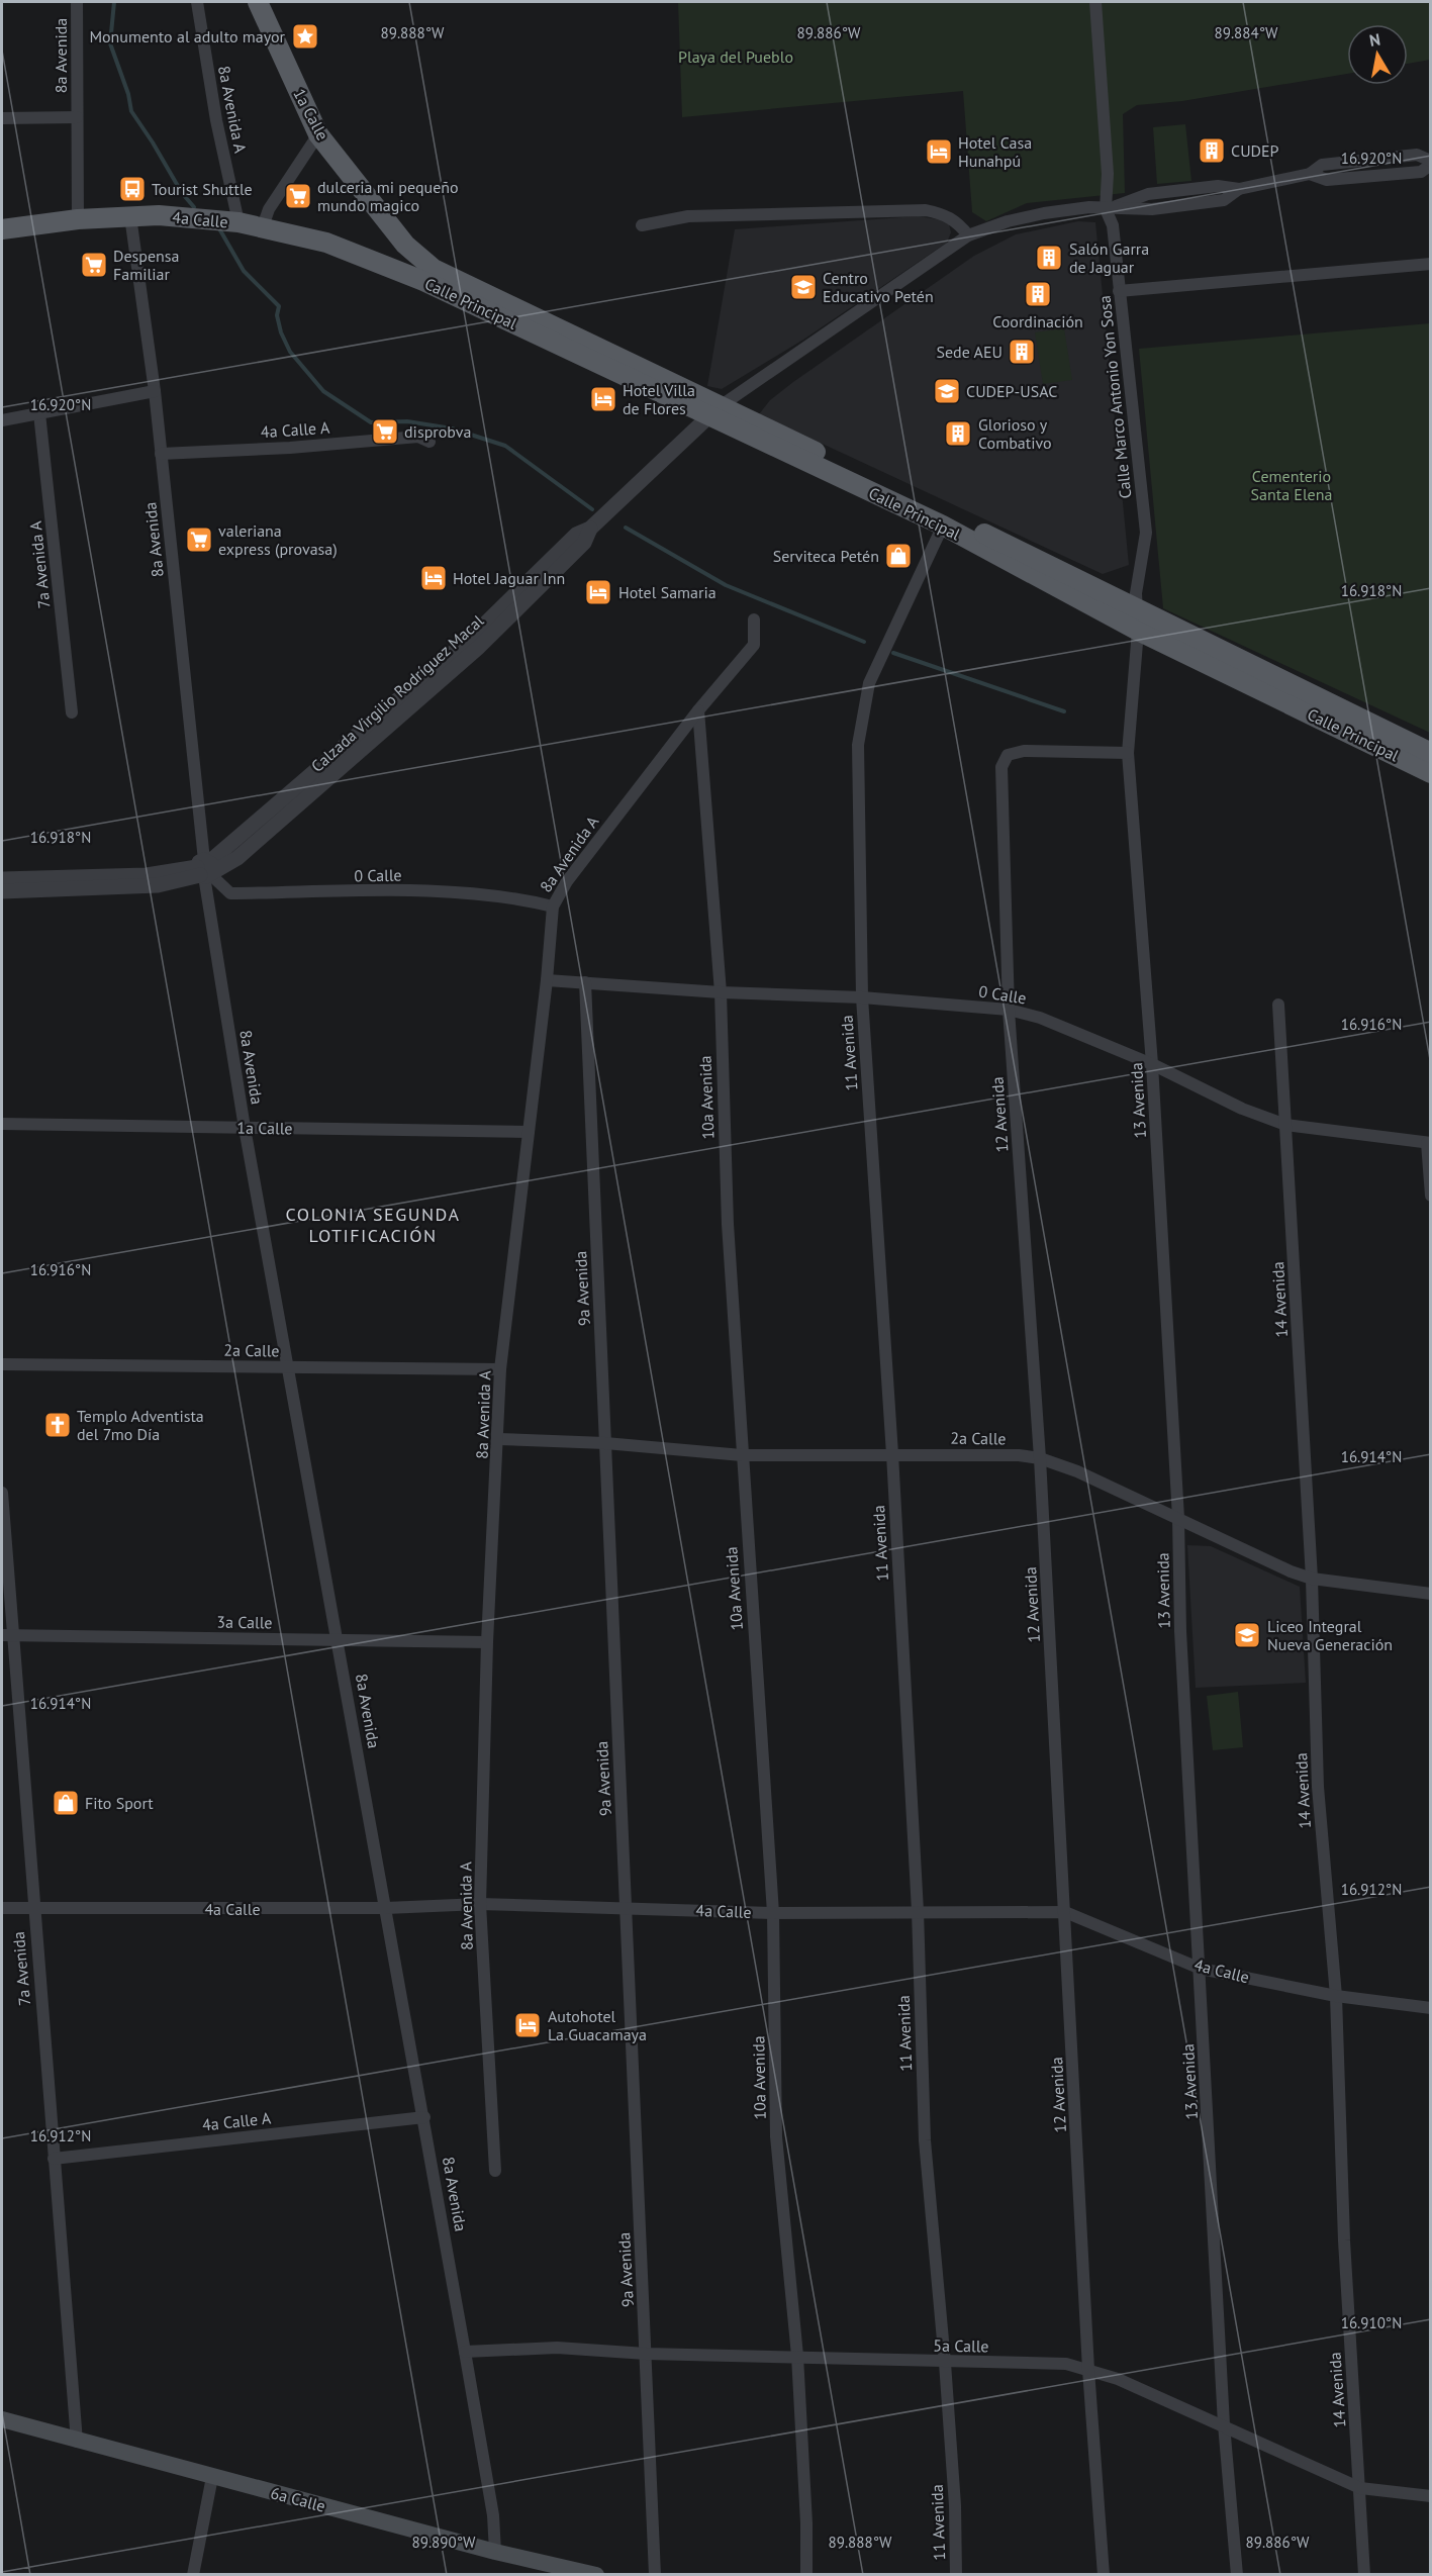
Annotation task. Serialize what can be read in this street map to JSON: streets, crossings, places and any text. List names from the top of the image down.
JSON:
{
  "streets": {
    "main road": [
      "1a Calle",
      "4a Calle",
      "Calle Principal",
      "6a Calle"
    ],
    "street": [
      "8a Avenida",
      "8a Avenida A",
      "Calle Marco Antonio Yon Sosa",
      "4a Calle A",
      "7a Avenida A",
      "Calzada Virgilio Rodríguez Macal",
      "0 Calle",
      "11 Avenida",
      "10a Avenida",
      "13 Avenida",
      "12 Avenida",
      "9a Avenida",
      "14 Avenida",
      "2a Calle",
      "3a Calle",
      "7a Avenida",
      "5a Calle"
    ]
  },
  "crossings": [
    ["8a Avenida", "1a Calle"],
    ["8a Avenida", "4a Calle"],
    ["8a Avenida", "4a Calle A"],
    ["8a Avenida", "Calzada Virgilio Rodríguez Macal"],
    ["8a Avenida", "0 Calle"],
    ["8a Avenida", "2a Calle"],
    ["8a Avenida", "3a Calle"],
    ["8a Avenida", "5a Calle"],
    ["8a Avenida", "6a Calle"],
    ["8a Avenida A", "1a Calle"],
    ["8a Avenida A", "4a Calle"],
    ["8a Avenida A", "0 Calle"],
    ["8a Avenida A", "10a Avenida"],
    ["8a Avenida A", "2a Calle"],
    ["8a Avenida A", "3a Calle"],
    ["1a Calle", "Calle Principal"],
    ["4a Calle", "Calle Principal"],
    ["4a Calle", "11 Avenida"],
    ["4a Calle", "10a Avenida"],
    ["4a Calle", "13 Avenida"],
    ["4a Calle", "12 Avenida"],
    ["4a Calle", "9a Avenida"],
    ["4a Calle", "14 Avenida"],
    ["4a Calle", "7a Avenida"],
    ["Calle Principal", "Calle Marco Antonio Yon Sosa"],
    ["Calle Principal", "Calzada Virgilio Rodríguez Macal"],
    ["Calle Principal", "11 Avenida"],
    ["Calle Principal", "13 Avenida"],
    ["Calle Marco Antonio Yon Sosa", "13 Avenida"],
    ["4a Calle A", "7a Avenida"],
    ["Calzada Virgilio Rodríguez Macal", "0 Calle"],
    ["0 Calle", "11 Avenida"],
    ["0 Calle", "10a Avenida"],
    ["0 Calle", "13 Avenida"],
    ["0 Calle", "12 Avenida"],
    ["0 Calle", "9a Avenida"],
    ["0 Calle", "14 Avenida"],
    ["11 Avenida", "2a Calle"],
    ["11 Avenida", "5a Calle"],
    ["10a Avenida", "2a Calle"],
    ["10a Avenida", "5a Calle"],
    ["13 Avenida", "12 Avenida"],
    ["13 Avenida", "2a Calle"],
    ["13 Avenida", "5a Calle"],
    ["12 Avenida", "2a Calle"],
    ["12 Avenida", "5a Calle"],
    ["9a Avenida", "2a Calle"],
    ["9a Avenida", "5a Calle"],
    ["14 Avenida", "2a Calle"],
    ["14 Avenida", "5a Calle"],
    ["3a Calle", "7a Avenida"],
    ["7a Avenida", "6a Calle"]
  ],
  "districts": ["COLONIA SEGUNDA LOTIFICACIÓN"],
  "parks": ["Playa del Pueblo", "Cementerio Santa Elena"],
  "places": {
    "place": ["Monumento al adulto mayor"],
    "building": [
      "CUDEP",
      "Salón Garra de Jaguar",
      "Coordinación",
      "Sede AEU",
      "Glorioso y Combativo"
    ],
    "hotel": [
      "Hotel Casa Hunahpú",
      "Hotel Villa de Flores",
      "Hotel Jaguar Inn",
      "Hotel Samaria",
      "Autohotel La Guacamaya"
    ],
    "bus stop": ["Tourist Shuttle"],
    "supermarket": [
      "dulceria mi pequeño mundo magico",
      "Despensa Familiar",
      "disprobva",
      "valeriana express (provasa)"
    ],
    "school or university": ["Centro Educativo Petén", "CUDEP-USAC", "Liceo Integral Nueva Generación"],
    "shop": ["Serviteca Petén", "Fito Sport"],
    "church": ["Templo Adventista del 7mo Día"]
  },
  "north": "top",
  "coordinates": [
    "89.888°W",
    "89.886°W",
    "89.884°W",
    "16.920°N",
    "16.918°N",
    "16.916°N",
    "16.914°N",
    "16.912°N",
    "16.910°N",
    "89.890°W"
  ]
}
